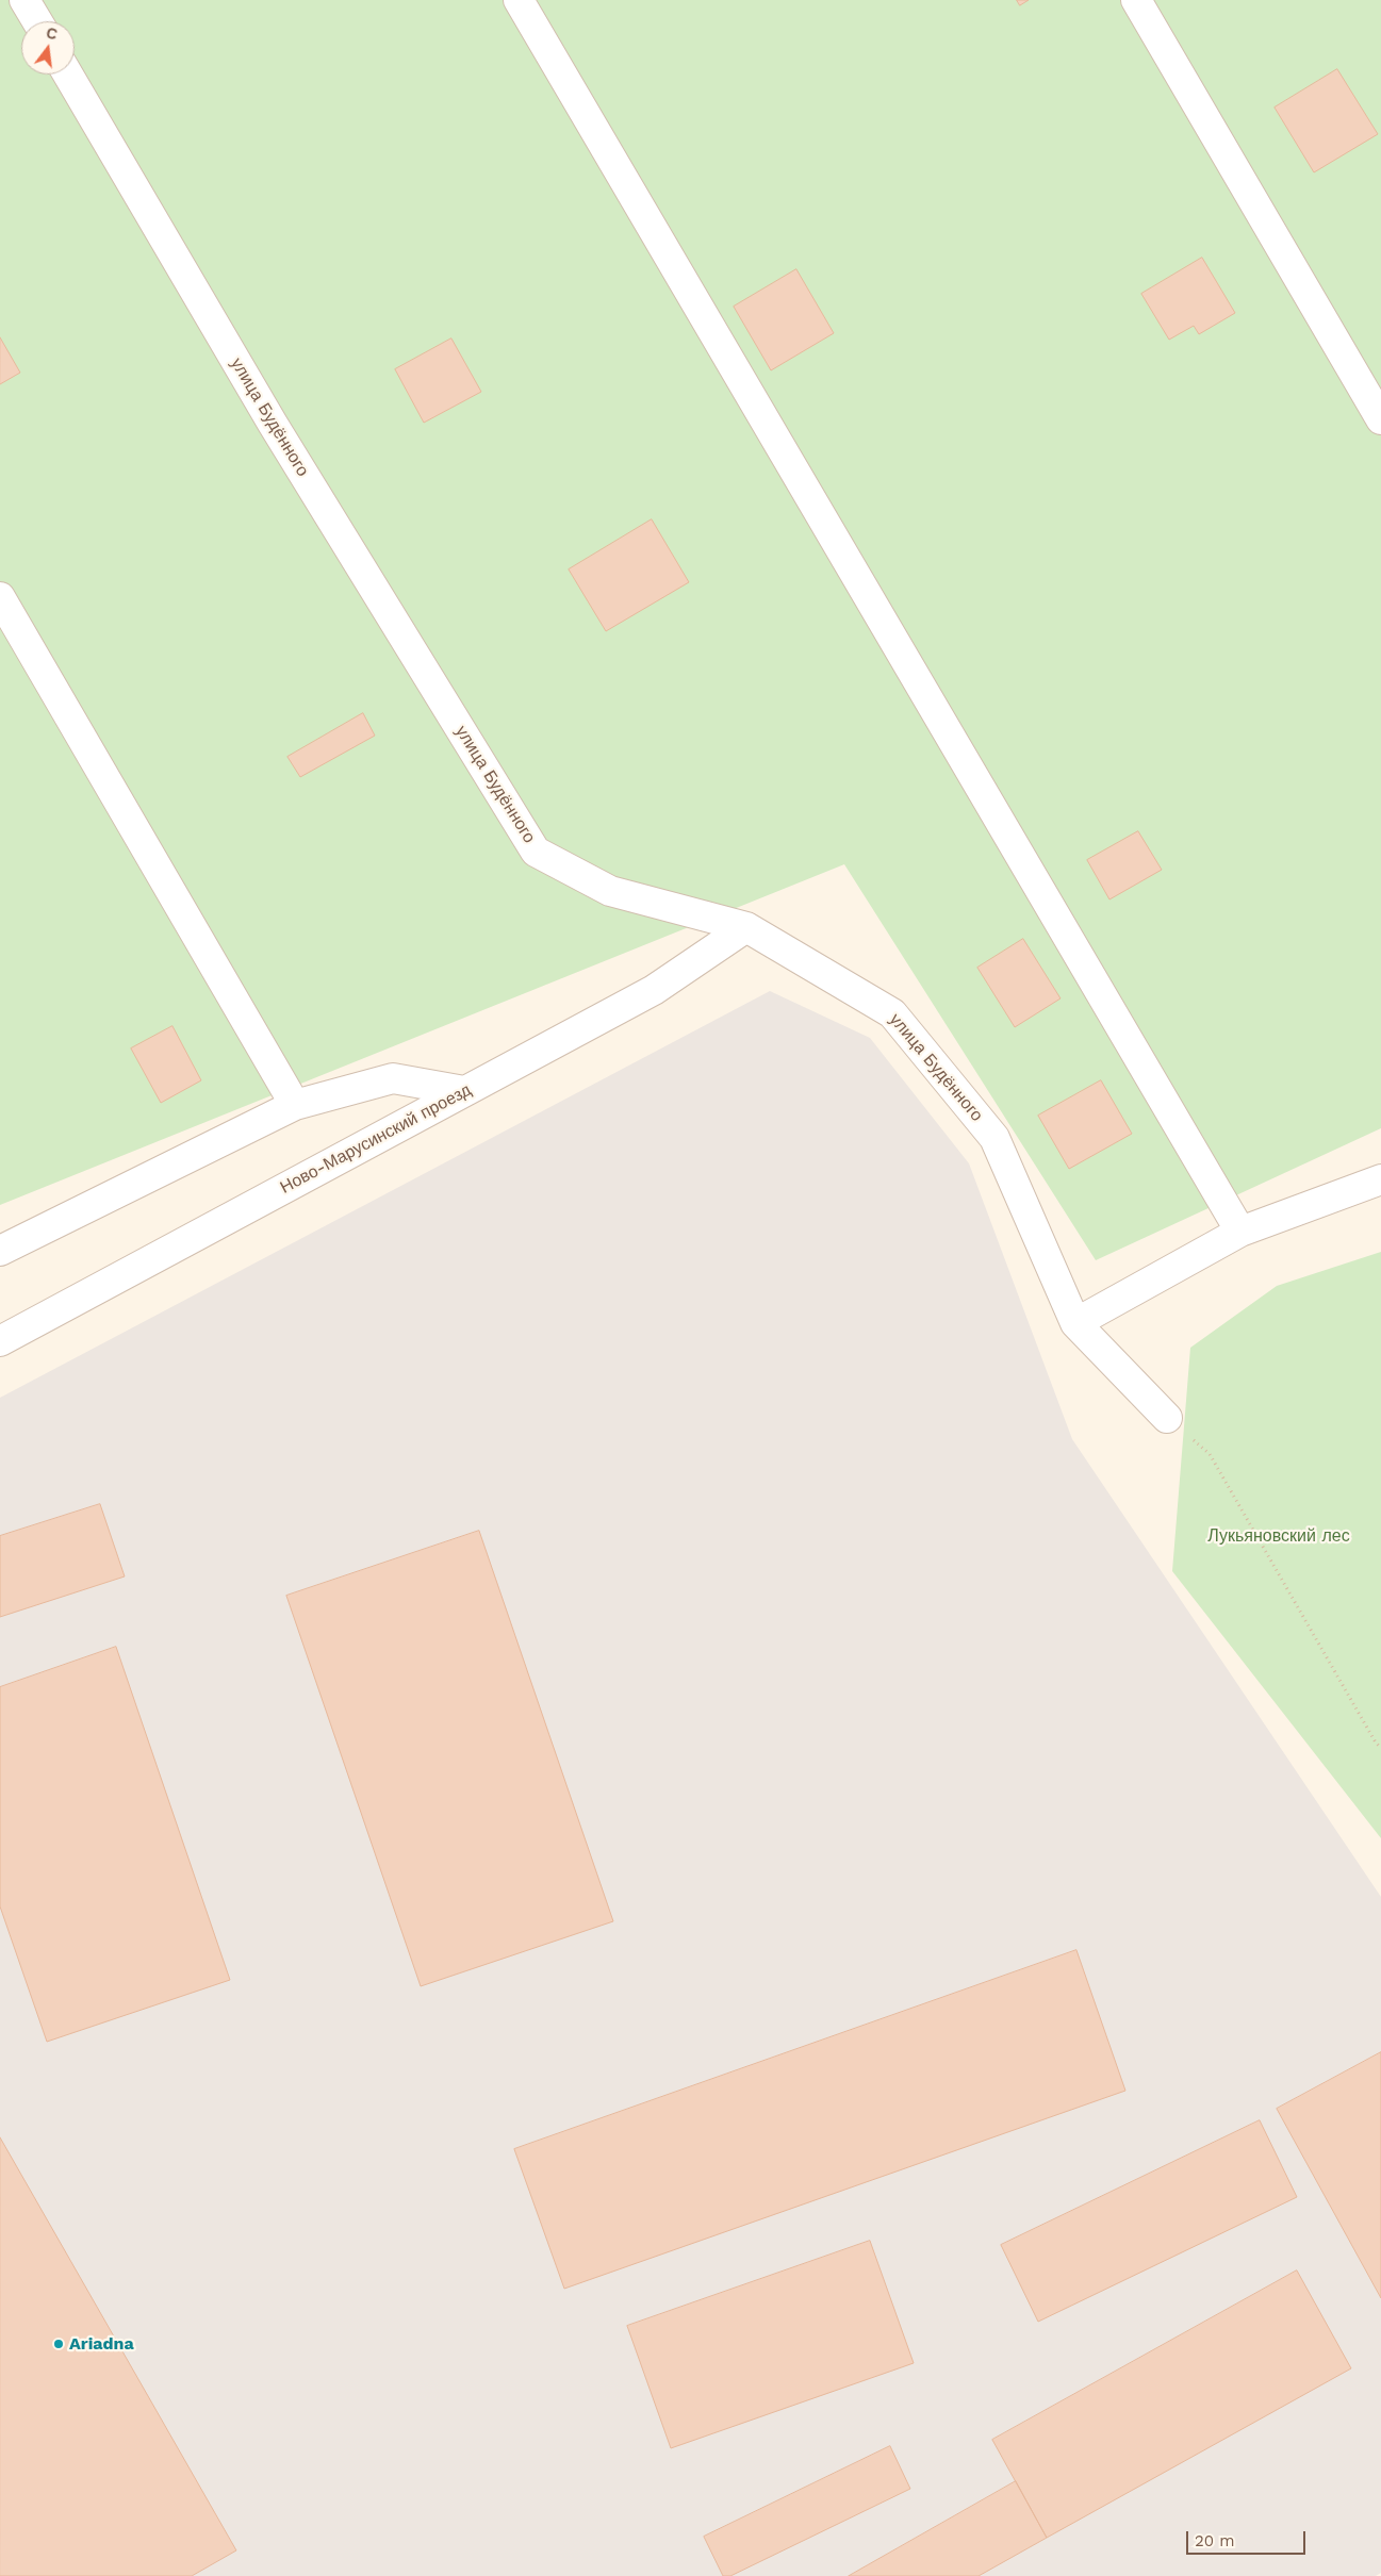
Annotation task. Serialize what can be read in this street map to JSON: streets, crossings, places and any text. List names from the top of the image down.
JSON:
{
  "streets": {
    "street": ["улица Будённого", "Ново-Марусинский проезд"]
  },
  "crossings": [
    ["улица Будённого", "Ново-Марусинский проезд"]
  ],
  "parks": ["Лукьяновский лес"],
  "places": ["Ariadna"],
  "scale_bar": "20 m",
  "north": "top"
}
